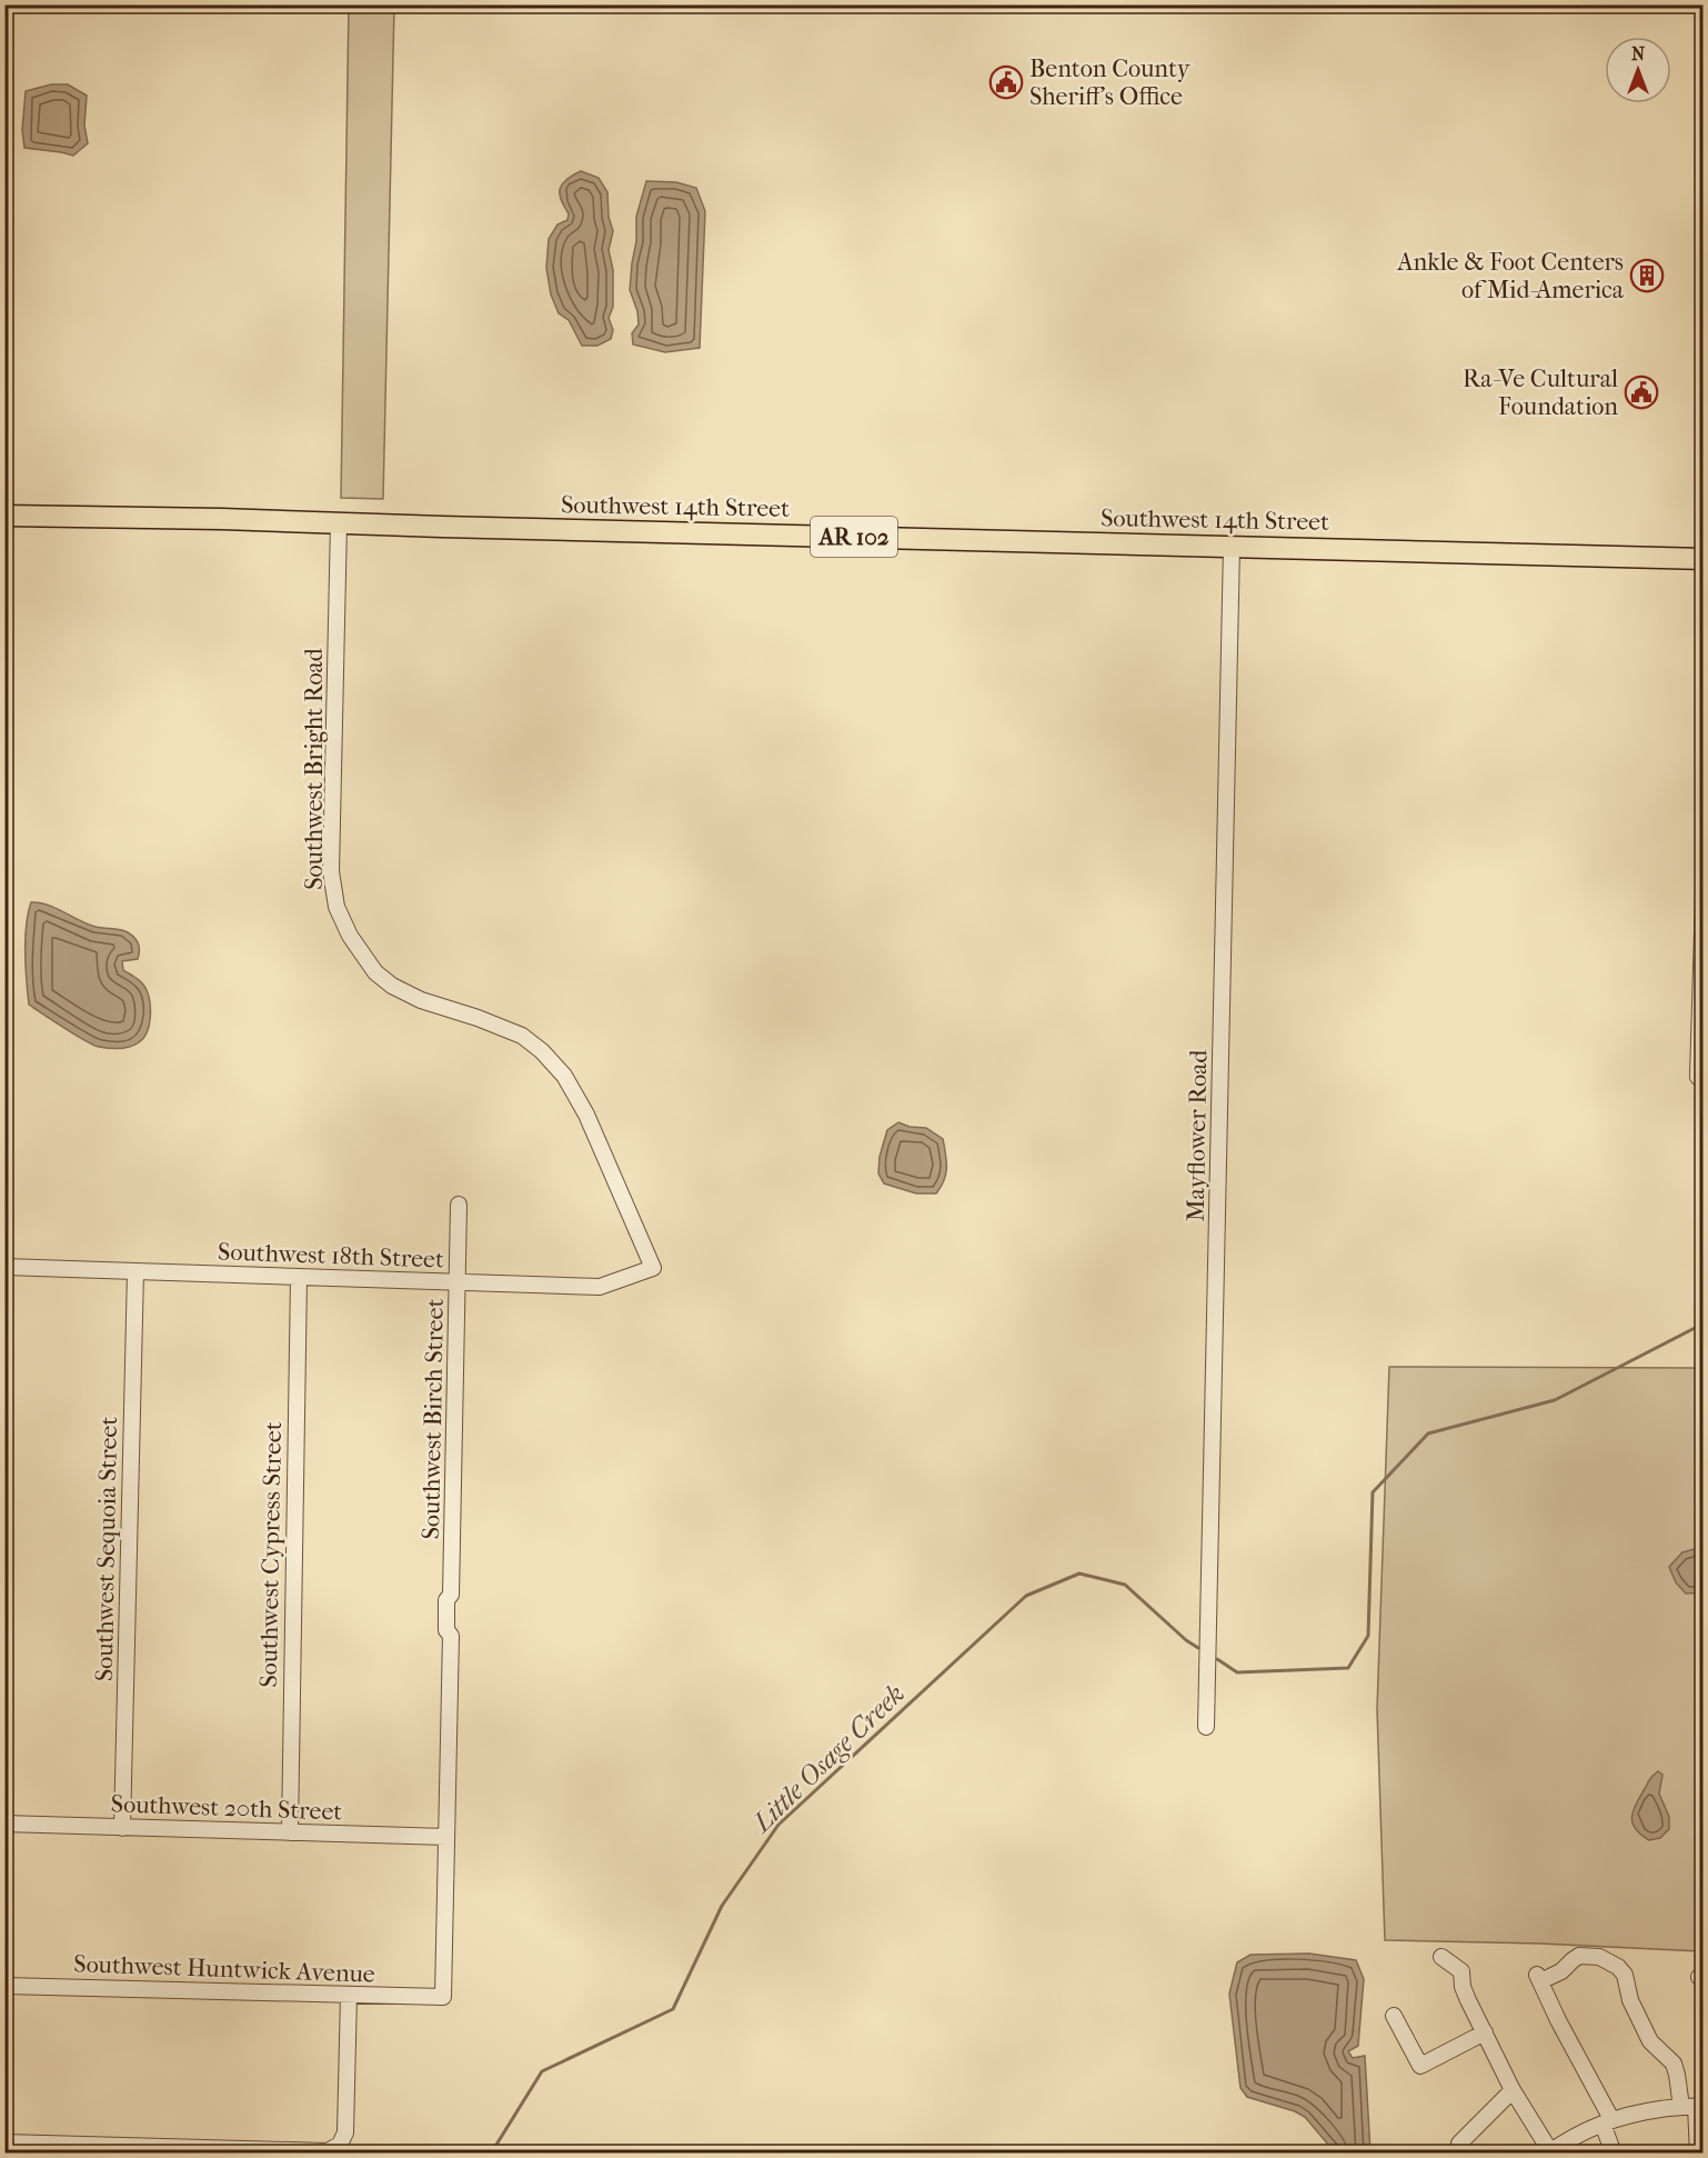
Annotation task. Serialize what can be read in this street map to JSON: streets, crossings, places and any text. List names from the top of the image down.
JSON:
{
  "streets": {
    "main road": ["Southwest 14th Street", "AR 102"],
    "street": [
      "Southwest Bright Road",
      "Mayflower Road",
      "Southwest 18th Street",
      "Southwest Birch Street",
      "Southwest Sequoia Street",
      "Southwest Cypress Street",
      "Southwest 20th Street",
      "Southwest Huntwick Avenue"
    ]
  },
  "crossings": [
    ["Southwest 14th Street", "Southwest Bright Road"],
    ["Southwest 14th Street", "Mayflower Road"],
    ["Southwest Bright Road", "Southwest 18th Street"],
    ["Southwest 18th Street", "Southwest Birch Street"],
    ["Southwest 18th Street", "Southwest Sequoia Street"],
    ["Southwest 18th Street", "Southwest Cypress Street"],
    ["Southwest Birch Street", "Southwest 20th Street"],
    ["Southwest Birch Street", "Southwest Huntwick Avenue"],
    ["Southwest Sequoia Street", "Southwest 20th Street"],
    ["Southwest Cypress Street", "Southwest 20th Street"]
  ],
  "water": ["Little Osage Creek"],
  "places": {
    "public building": ["Benton County Sheriff's Office", "Ra-Ve Cultural Foundation"],
    "building": ["Ankle & Foot Centers of Mid-America"]
  },
  "north": "top"
}
